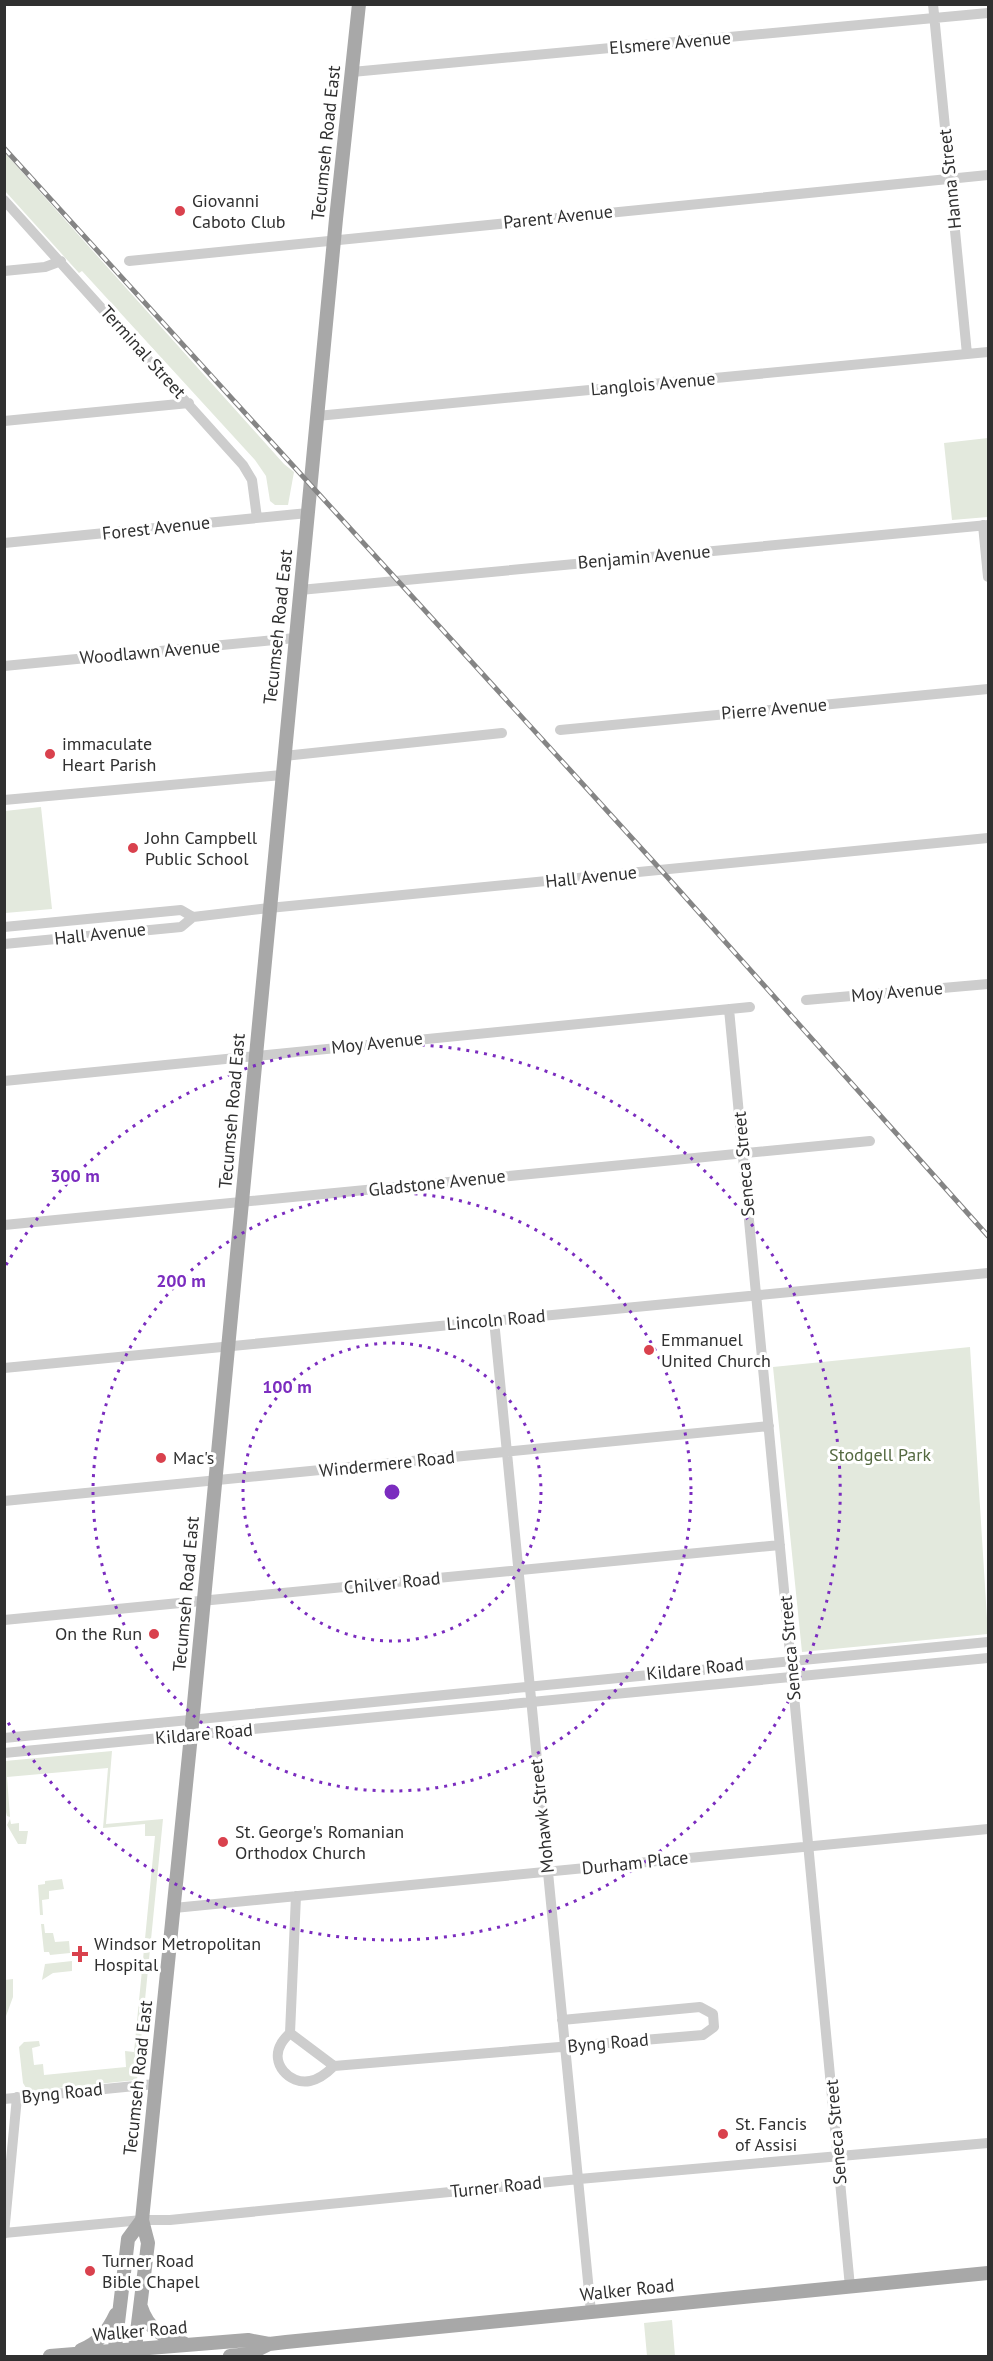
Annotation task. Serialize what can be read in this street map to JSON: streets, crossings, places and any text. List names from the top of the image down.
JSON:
{
  "streets": {
    "main road": ["Tecumseh Road East", "Walker Road"],
    "street": [
      "Elsmere Avenue",
      "Hanna Street",
      "Parent Avenue",
      "Terminal Street",
      "Langlois Avenue",
      "Forest Avenue",
      "Benjamin Avenue",
      "Woodlawn Avenue",
      "Pierre Avenue",
      "Hall Avenue",
      "Moy Avenue",
      "Seneca Street",
      "Gladstone Avenue",
      "Lincoln Road",
      "Windermere Road",
      "Chilver Road",
      "Kildare Road",
      "Mohawk Street",
      "Durham Place",
      "Byng Road",
      "Turner Road"
    ]
  },
  "crossings": [
    ["Elsmere Avenue", "Tecumseh Road East"],
    ["Elsmere Avenue", "Hanna Street"],
    ["Tecumseh Road East", "Parent Avenue"],
    ["Tecumseh Road East", "Langlois Avenue"],
    ["Tecumseh Road East", "Forest Avenue"],
    ["Tecumseh Road East", "Benjamin Avenue"],
    ["Tecumseh Road East", "Woodlawn Avenue"],
    ["Tecumseh Road East", "Hall Avenue"],
    ["Tecumseh Road East", "Moy Avenue"],
    ["Tecumseh Road East", "Gladstone Avenue"],
    ["Tecumseh Road East", "Lincoln Road"],
    ["Tecumseh Road East", "Windermere Road"],
    ["Tecumseh Road East", "Chilver Road"],
    ["Tecumseh Road East", "Kildare Road"],
    ["Tecumseh Road East", "Durham Place"],
    ["Tecumseh Road East", "Byng Road"],
    ["Tecumseh Road East", "Turner Road"],
    ["Tecumseh Road East", "Walker Road"],
    ["Hanna Street", "Parent Avenue"],
    ["Hanna Street", "Langlois Avenue"],
    ["Terminal Street", "Forest Avenue"],
    ["Moy Avenue", "Seneca Street"],
    ["Seneca Street", "Gladstone Avenue"],
    ["Seneca Street", "Lincoln Road"],
    ["Seneca Street", "Windermere Road"],
    ["Seneca Street", "Chilver Road"],
    ["Seneca Street", "Kildare Road"],
    ["Seneca Street", "Durham Place"],
    ["Seneca Street", "Turner Road"],
    ["Seneca Street", "Walker Road"],
    ["Lincoln Road", "Mohawk Street"],
    ["Windermere Road", "Mohawk Street"],
    ["Chilver Road", "Mohawk Street"],
    ["Kildare Road", "Mohawk Street"],
    ["Mohawk Street", "Durham Place"],
    ["Mohawk Street", "Byng Road"],
    ["Mohawk Street", "Turner Road"],
    ["Mohawk Street", "Walker Road"],
    ["Durham Place", "Byng Road"]
  ],
  "parks": ["Stodgell Park"],
  "places": {
    "other": [
      "Giovanni Caboto Club",
      "immaculate Heart Parish",
      "John Campbell Public School",
      "Emmanuel United Church",
      "Mac's",
      "On the Run",
      "St. George's Romanian Orthodox Church",
      "St. Fancis of Assisi",
      "Turner Road Bible Chapel"
    ],
    "health": ["Windsor Metropolitan Hospital"]
  },
  "rings": ["300 m", "200 m", "100 m"]
}
